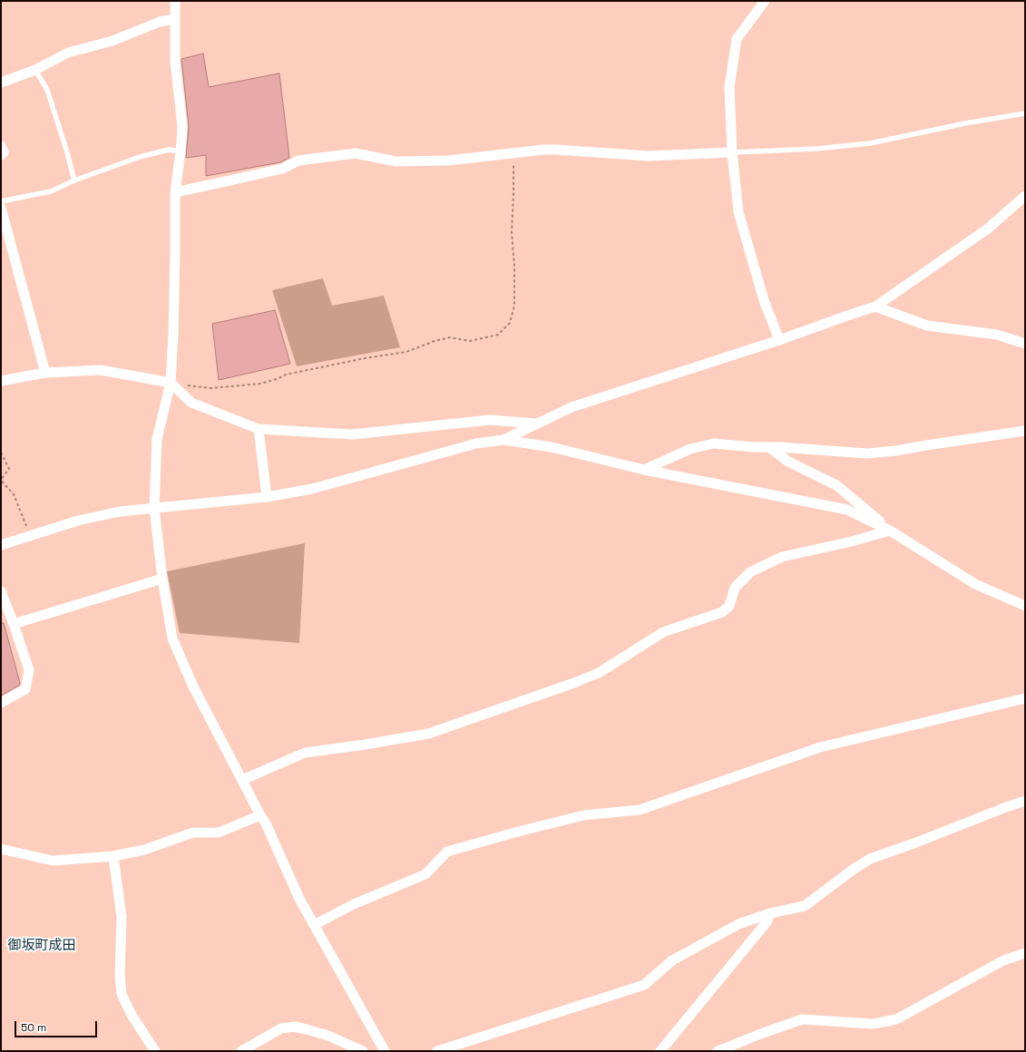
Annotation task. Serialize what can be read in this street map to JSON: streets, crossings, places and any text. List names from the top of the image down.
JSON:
{
  "districts": ["御坂町成田"],
  "scale_bar": "50 m"
}
